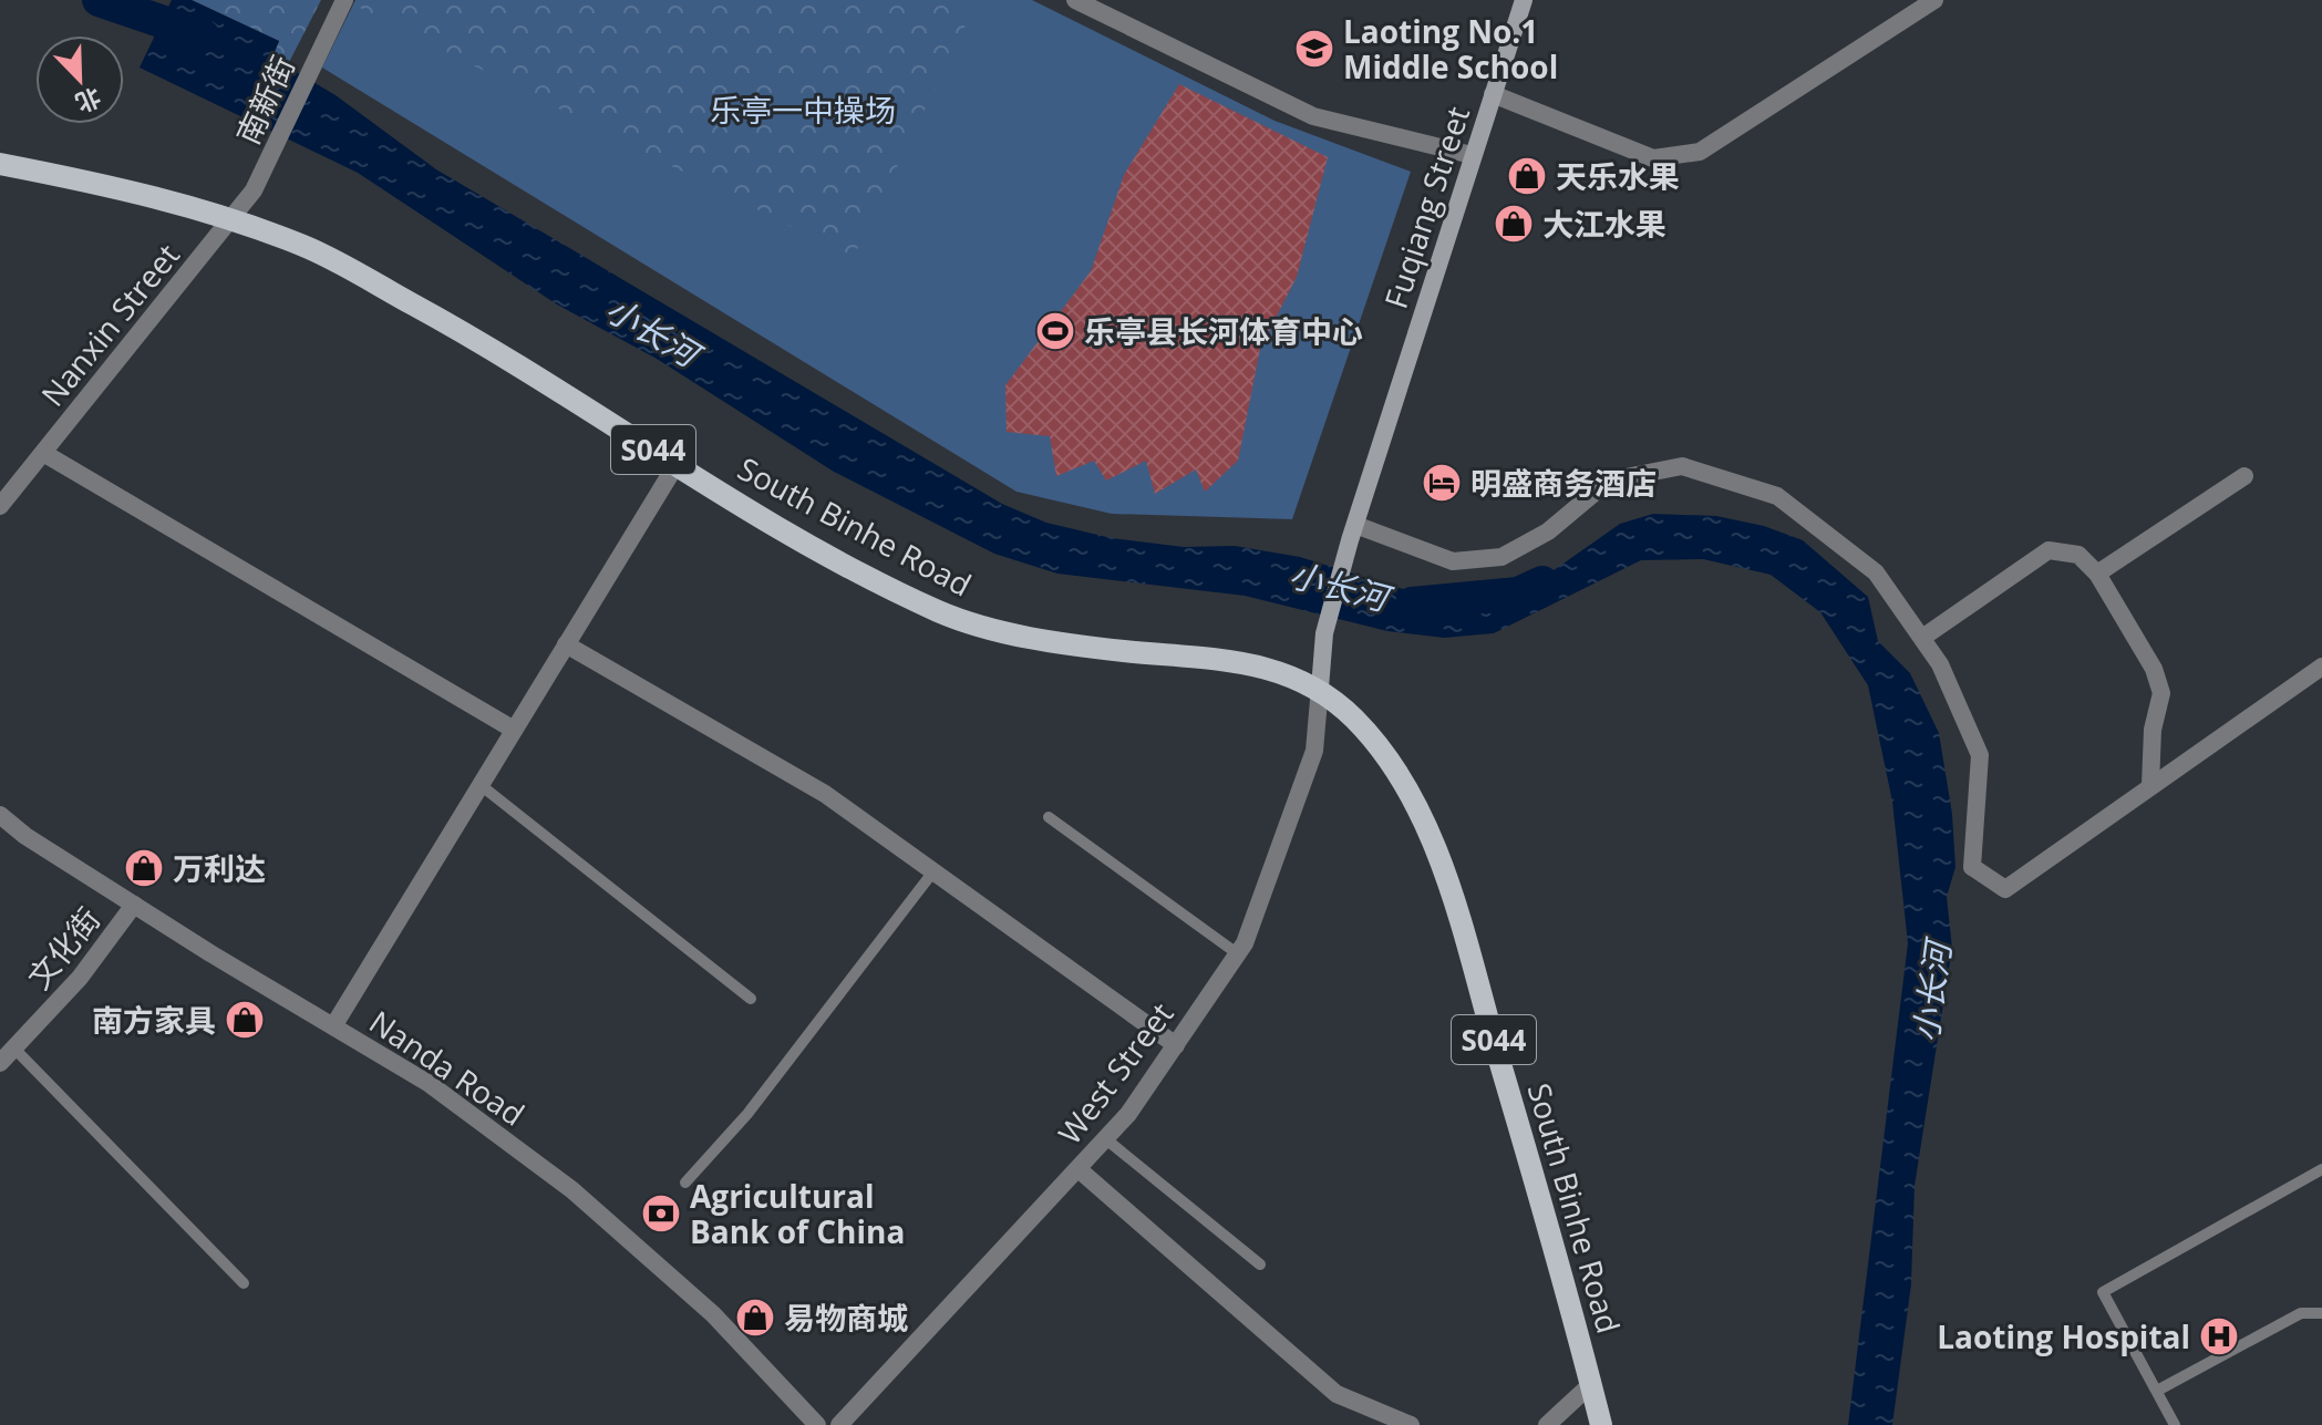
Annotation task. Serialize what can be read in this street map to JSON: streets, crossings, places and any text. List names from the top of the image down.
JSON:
{
  "streets": {
    "main road": ["Fuqiang Street", "S044", "South Binhe Road"],
    "street": [
      "南新街",
      "Nanxin Street",
      "文化街",
      "Nanda Road",
      "West Street"
    ]
  },
  "crossings": [
    ["南新街", "Nanxin Street"],
    ["南新街", "South Binhe Road"],
    ["Fuqiang Street", "South Binhe Road"],
    ["Fuqiang Street", "West Street"],
    ["Nanxin Street", "South Binhe Road"],
    ["South Binhe Road", "West Street"],
    ["文化街", "Nanda Road"]
  ],
  "water": ["小长河"],
  "parks": ["乐亭一中操场"],
  "places": {
    "school or university": ["Laoting No.1 Middle School"],
    "shop": [
      "天乐水果",
      "大江水果",
      "万利达",
      "南方家具",
      "易物商城"
    ],
    "sports": ["乐亭县长河体育中心"],
    "hotel": ["明盛商务酒店"],
    "bank": ["Agricultural Bank of China"],
    "hospital": ["Laoting Hospital"]
  },
  "north": "bottom right"
}
